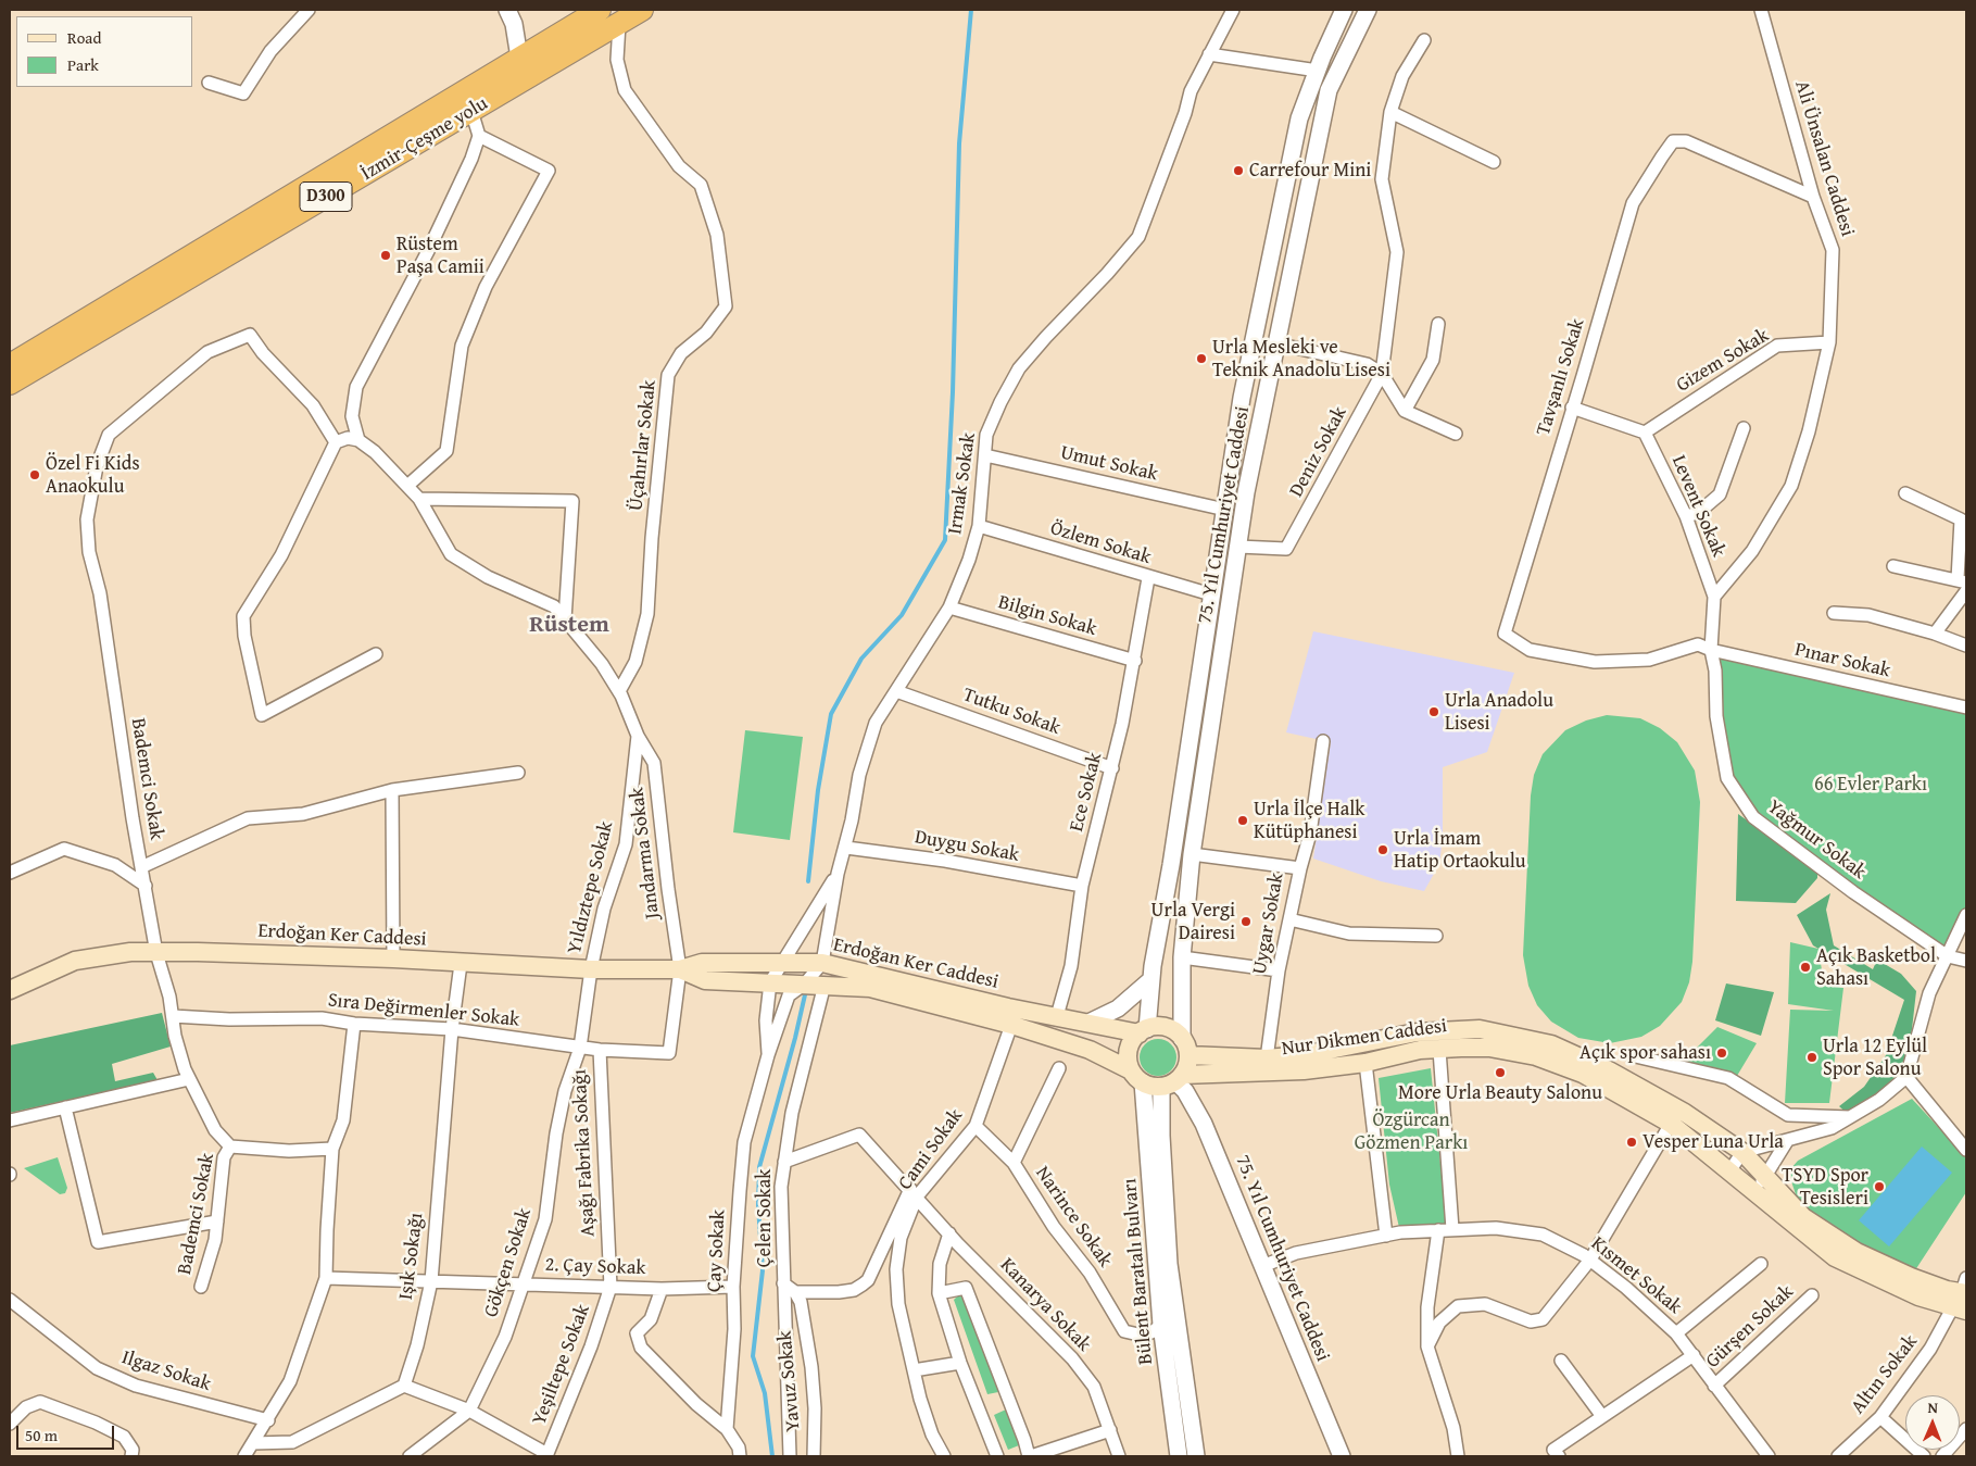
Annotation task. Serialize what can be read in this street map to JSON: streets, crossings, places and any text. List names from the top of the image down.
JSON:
{
  "streets": {
    "highway": ["İzmir-Çeşme yolu", "D300"],
    "main road": ["Erdoğan Ker Caddesi", "Nur Dikmen Caddesi"],
    "street": [
      "Ali Ünsalan Caddesi",
      "Gizem Sokak",
      "Tavşanlı Sokak",
      "Üçahırlar Sokak",
      "Deniz Sokak",
      "Umut Sokak",
      "Irmak Sokak",
      "Levent Sokak",
      "75. Yıl Cumhuriyet Caddesi",
      "Özlem Sokak",
      "Bilgin Sokak",
      "Pınar Sokak",
      "Tutku Sokak",
      "Bademci Sokak",
      "Ece Sokak",
      "Yağmur Sokak",
      "Duygu Sokak",
      "Jandarma Sokak",
      "Yıldıztepe Sokak",
      "Uygar Sokak",
      "Sıra Değirmenler Sokak",
      "Cami Sokak",
      "Aşağı Fabrika Sokağı",
      "Narince Sokak",
      "Çelen Sokak",
      "Çay Sokak",
      "Işık Sokağı",
      "Gökçen Sokak",
      "2. Çay Sokak",
      "Bülent Baratalı Bulvarı",
      "Kısmet Sokak",
      "Kanarya Sokak",
      "Gürşen Sokak",
      "Yeşiltepe Sokak",
      "Ilgaz Sokak",
      "Altın Sokak",
      "Yavuz Sokak"
    ]
  },
  "crossings": [
    ["İzmir-Çeşme yolu", "Üçahırlar Sokak"],
    ["Ali Ünsalan Caddesi", "Gizem Sokak"],
    ["Ali Ünsalan Caddesi", "Tavşanlı Sokak"],
    ["Ali Ünsalan Caddesi", "Levent Sokak"],
    ["Gizem Sokak", "Levent Sokak"],
    ["Tavşanlı Sokak", "Pınar Sokak"],
    ["Üçahırlar Sokak", "Yıldıztepe Sokak"],
    ["Deniz Sokak", "75. Yıl Cumhuriyet Caddesi"],
    ["Umut Sokak", "Irmak Sokak"],
    ["Umut Sokak", "75. Yıl Cumhuriyet Caddesi"],
    ["Irmak Sokak", "Özlem Sokak"],
    ["Irmak Sokak", "Bilgin Sokak"],
    ["Irmak Sokak", "Tutku Sokak"],
    ["Irmak Sokak", "Duygu Sokak"],
    ["75. Yıl Cumhuriyet Caddesi", "Özlem Sokak"],
    ["75. Yıl Cumhuriyet Caddesi", "Uygar Sokak"],
    ["75. Yıl Cumhuriyet Caddesi", "Erdoğan Ker Caddesi"],
    ["75. Yıl Cumhuriyet Caddesi", "Nur Dikmen Caddesi"],
    ["75. Yıl Cumhuriyet Caddesi", "Bülent Baratalı Bulvarı"],
    ["75. Yıl Cumhuriyet Caddesi", "Kısmet Sokak"],
    ["Özlem Sokak", "Ece Sokak"],
    ["Bilgin Sokak", "Ece Sokak"],
    ["Pınar Sokak", "Yağmur Sokak"],
    ["Tutku Sokak", "Ece Sokak"],
    ["Bademci Sokak", "Erdoğan Ker Caddesi"],
    ["Bademci Sokak", "Sıra Değirmenler Sokak"],
    ["Ece Sokak", "Duygu Sokak"],
    ["Ece Sokak", "Erdoğan Ker Caddesi"],
    ["Jandarma Sokak", "Yıldıztepe Sokak"],
    ["Jandarma Sokak", "Erdoğan Ker Caddesi"],
    ["Jandarma Sokak", "Sıra Değirmenler Sokak"],
    ["Yıldıztepe Sokak", "Erdoğan Ker Caddesi"],
    ["Yıldıztepe Sokak", "Sıra Değirmenler Sokak"],
    ["Yıldıztepe Sokak", "Gökçen Sokak"],
    ["Uygar Sokak", "Nur Dikmen Caddesi"],
    ["Erdoğan Ker Caddesi", "Nur Dikmen Caddesi"],
    ["Erdoğan Ker Caddesi", "Cami Sokak"],
    ["Erdoğan Ker Caddesi", "Çelen Sokak"],
    ["Erdoğan Ker Caddesi", "Çay Sokak"],
    ["Erdoğan Ker Caddesi", "Işık Sokağı"],
    ["Erdoğan Ker Caddesi", "Bülent Baratalı Bulvarı"],
    ["Sıra Değirmenler Sokak", "Aşağı Fabrika Sokağı"],
    ["Sıra Değirmenler Sokak", "Işık Sokağı"],
    ["Sıra Değirmenler Sokak", "Gökçen Sokak"],
    ["Nur Dikmen Caddesi", "Bülent Baratalı Bulvarı"],
    ["Nur Dikmen Caddesi", "Altın Sokak"],
    ["Cami Sokak", "Narince Sokak"],
    ["Cami Sokak", "Çelen Sokak"],
    ["Cami Sokak", "Kanarya Sokak"],
    ["Cami Sokak", "Yavuz Sokak"],
    ["Aşağı Fabrika Sokağı", "2. Çay Sokak"],
    ["Aşağı Fabrika Sokağı", "Yeşiltepe Sokak"],
    ["Narince Sokak", "Bülent Baratalı Bulvarı"],
    ["Çelen Sokak", "Kanarya Sokak"],
    ["Çelen Sokak", "Yavuz Sokak"],
    ["Çay Sokak", "2. Çay Sokak"],
    ["Işık Sokağı", "2. Çay Sokak"],
    ["Gökçen Sokak", "2. Çay Sokak"],
    ["2. Çay Sokak", "Yeşiltepe Sokak"],
    ["Kısmet Sokak", "Gürşen Sokak"],
    ["Kanarya Sokak", "Yavuz Sokak"]
  ],
  "districts": ["Rüstem"],
  "parks": ["66 Evler Parkı", "Özgürcan Gözmen Parkı"],
  "places": [
    "Carrefour Mini",
    "Rüstem Paşa Camii",
    "Urla Mesleki ve Teknik Anadolu Lisesi",
    "Özel Fi Kids Anaokulu",
    "Urla Anadolu Lisesi",
    "Urla İlçe Halk Kütüphanesi",
    "Urla İmam Hatip Ortaokulu",
    "Urla Vergi Dairesi",
    "Açık Basketbol Sahası",
    "Açık spor sahası",
    "Urla 12 Eylül Spor Salonu",
    "More Urla Beauty Salonu",
    "Vesper Luna Urla",
    "TSYD Spor Tesisleri"
  ],
  "legend": ["Road", "Park"],
  "scale_bar": "50 m",
  "north": "top"
}
